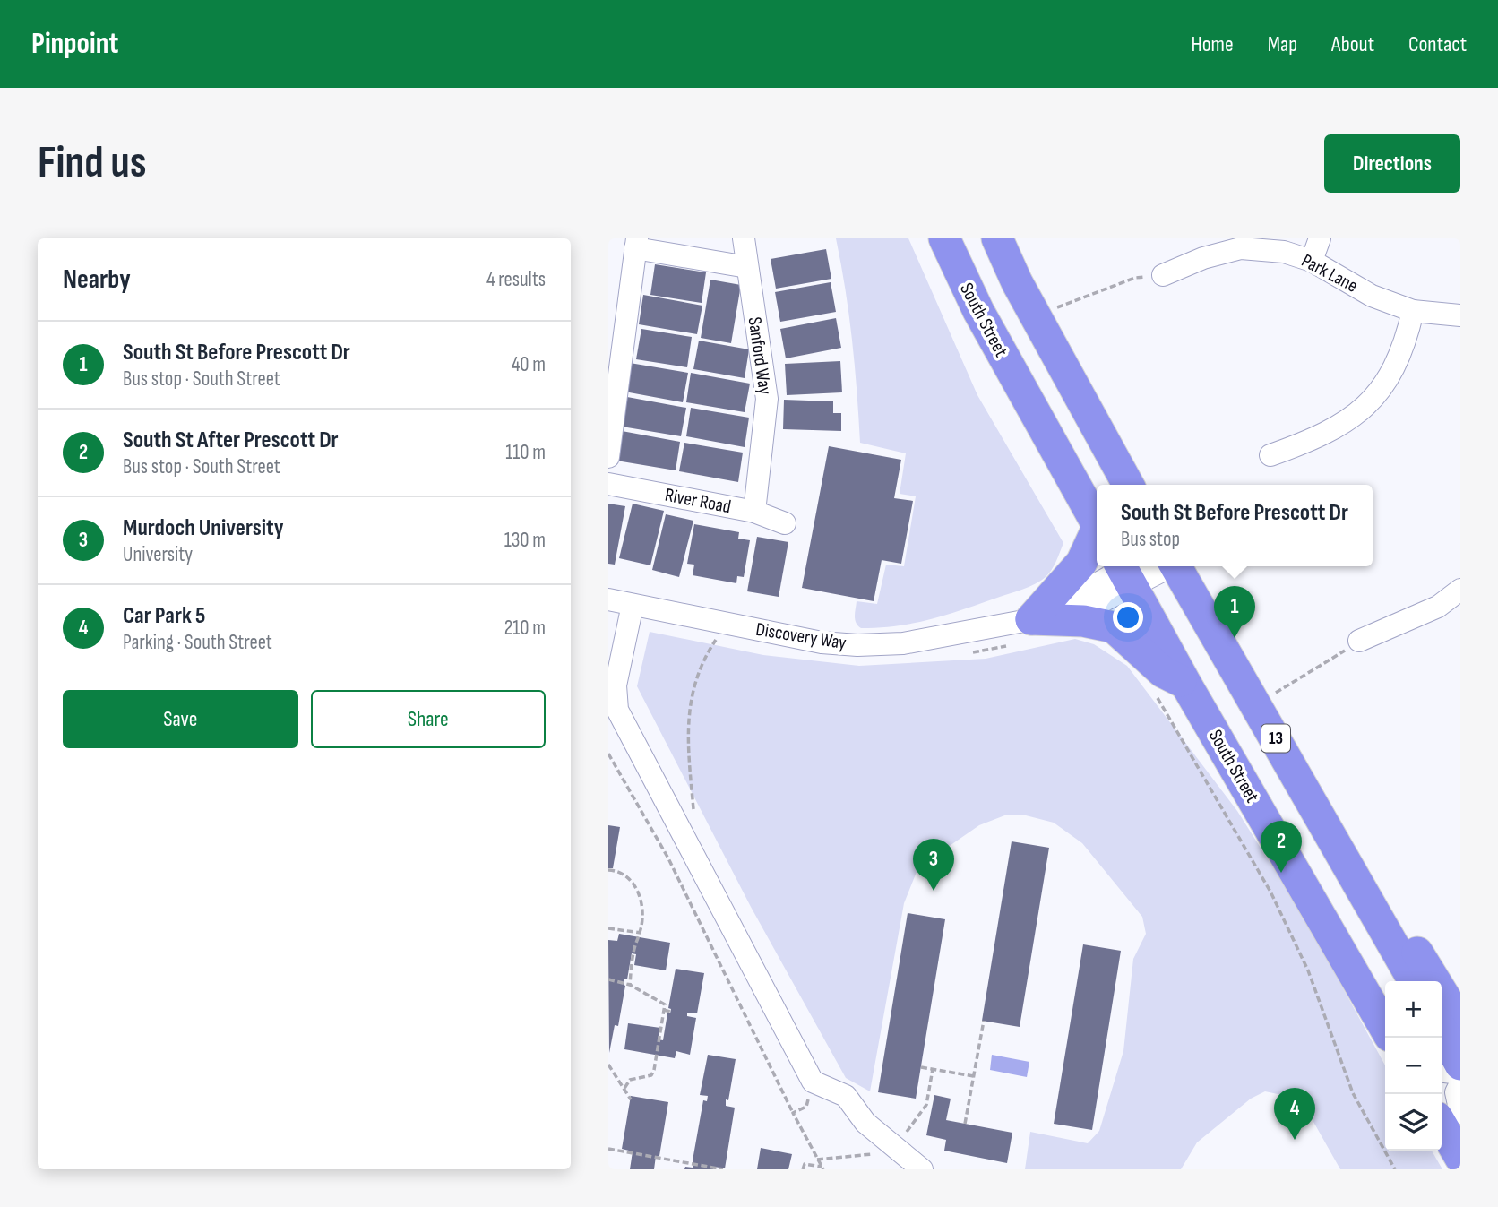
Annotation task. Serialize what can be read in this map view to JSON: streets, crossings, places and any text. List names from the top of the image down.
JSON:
{
  "streets": {
    "highway": ["South Street", "13"],
    "street": [
      "Park Lane",
      "Sanford Way",
      "River Road",
      "Discovery Way"
    ]
  },
  "crossings": [
    ["South Street", "Discovery Way"],
    ["Sanford Way", "River Road"]
  ],
  "page": {
    "header": "Pinpoint",
    "nav": [
      "Home",
      "Map",
      "About",
      "Contact"
    ],
    "buttons": [
      "Directions",
      ["Save", "Share"]
    ],
    "title": "Find us",
    "heading": ["Nearby", "4 results"],
    "list": [
      {
        "mark": "1",
        "name": "South St Before Prescott Dr",
        "note": "Bus stop · South Street",
        "value": "40 m"
      },
      {
        "mark": "2",
        "name": "South St After Prescott Dr",
        "note": "Bus stop · South Street",
        "value": "110 m"
      },
      {
        "mark": "3",
        "name": "Murdoch University",
        "note": "University",
        "value": "130 m"
      },
      {
        "mark": "4",
        "name": "Car Park 5",
        "note": "Parking · South Street",
        "value": "210 m"
      }
    ],
    "popup": ["South St Before Prescott Dr", "Bus stop"],
    "pins": [
      "1",
      "2",
      "3",
      "4"
    ],
    "map_buttons": ["+", "−"]
  }
}
